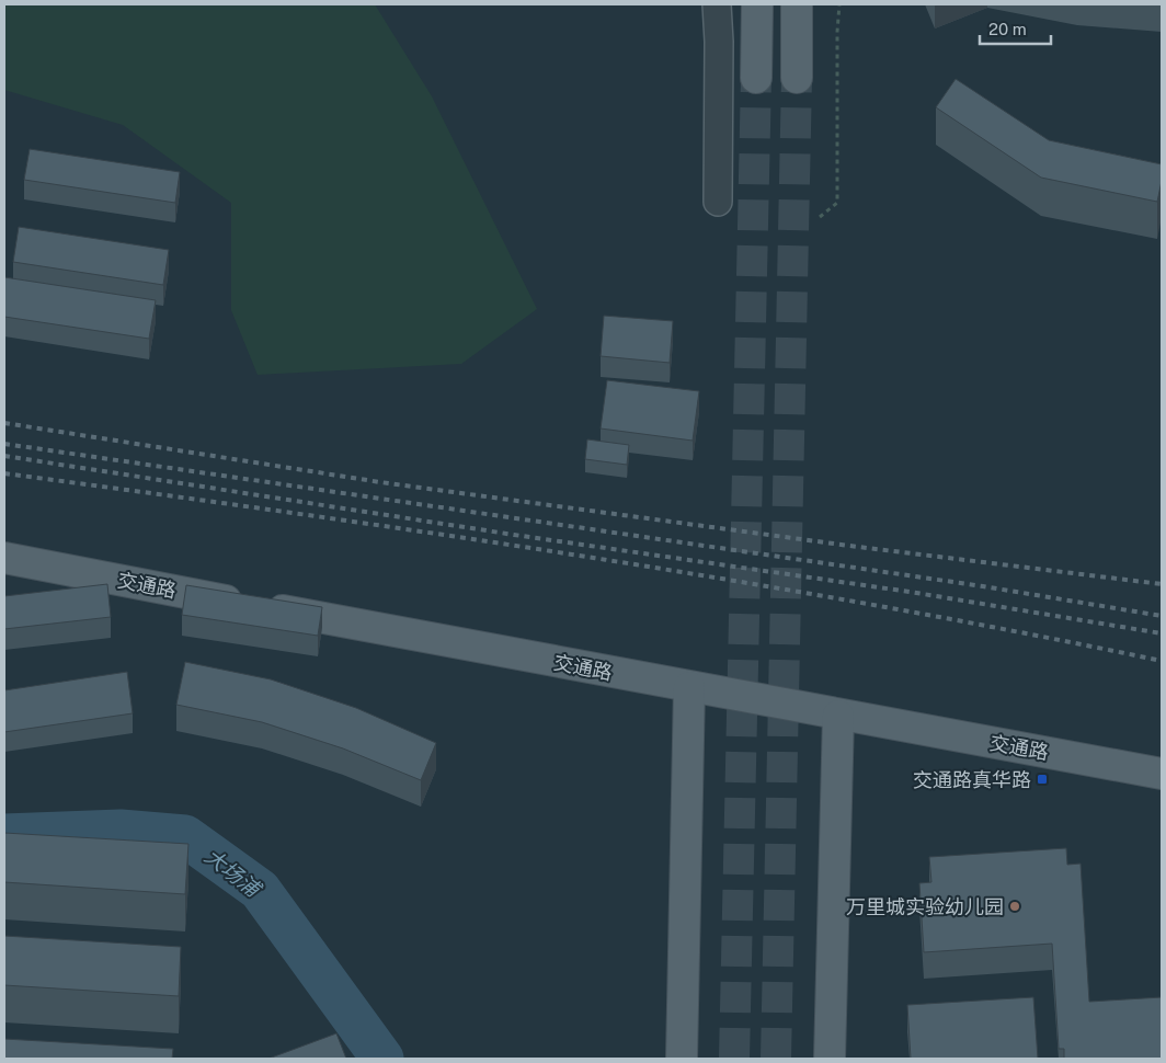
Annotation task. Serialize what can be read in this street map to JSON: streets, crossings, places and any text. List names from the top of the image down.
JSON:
{
  "streets": {
    "main road": ["交通路"]
  },
  "water": ["大场浦"],
  "places": {
    "transit": ["交通路真华路"],
    "other": ["万里城实验幼儿园"]
  },
  "scale_bar": "20 m"
}
